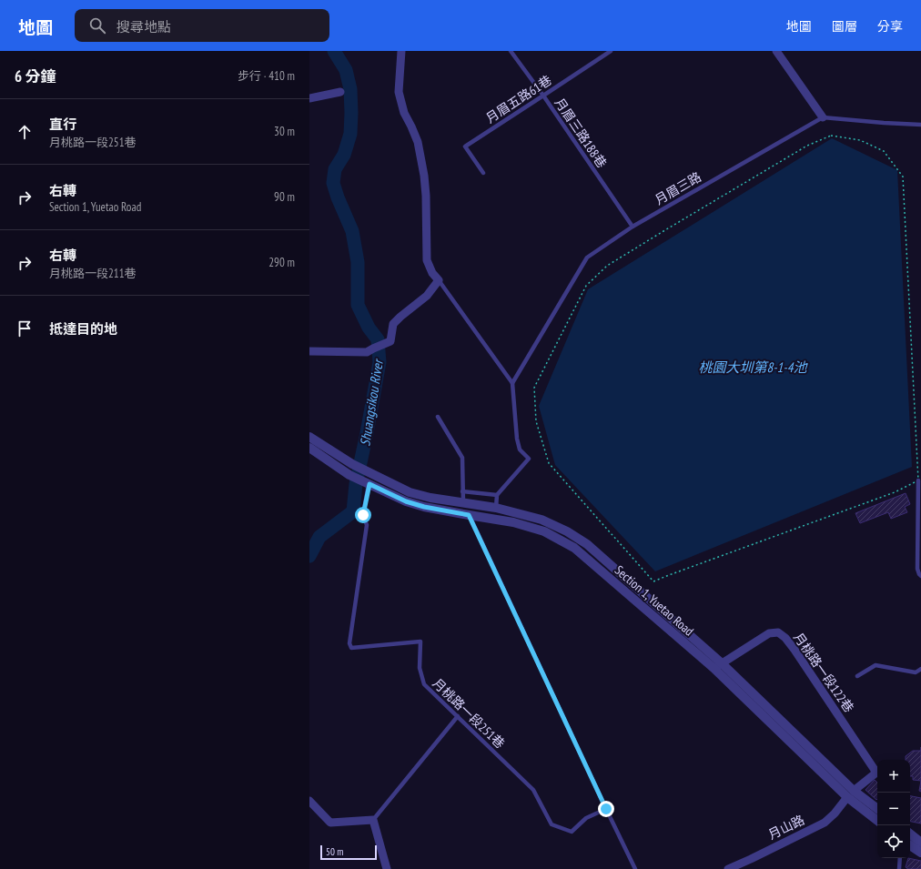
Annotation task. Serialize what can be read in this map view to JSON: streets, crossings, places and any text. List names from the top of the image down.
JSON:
{
  "streets": {
    "street": ["Section 1, Yuetao Road", "月桃路一段122巷", "月山路"],
    "lane": [
      "月眉五路61巷",
      "月眉三路188巷",
      "月眉三路",
      "月桃路一段251巷"
    ]
  },
  "crossings": [
    ["月眉五路61巷", "月眉三路188巷"],
    ["月眉三路188巷", "月眉三路"],
    ["Section 1, Yuetao Road", "月桃路一段122巷"],
    ["Section 1, Yuetao Road", "月桃路一段251巷"],
    ["Section 1, Yuetao Road", "月山路"],
    ["月桃路一段122巷", "月山路"]
  ],
  "water": ["桃園大圳第8-1-4池", "Shuangsikou River"],
  "scale_bar": "50 m",
  "page": {
    "header": "地圖",
    "search": "搜尋地點",
    "nav": ["地圖", "圖層", "分享"],
    "heading": ["6 分鐘", "步行 · 410 m"],
    "list": [
      ["直行", "月桃路一段251巷", "30 m"],
      ["右轉", "Section 1, Yuetao Road", "90 m"],
      ["右轉", "月桃路一段211巷", "290 m"],
      "抵達目的地"
    ],
    "map_buttons": ["+", "−"],
    "scale": "50 m"
  }
}
